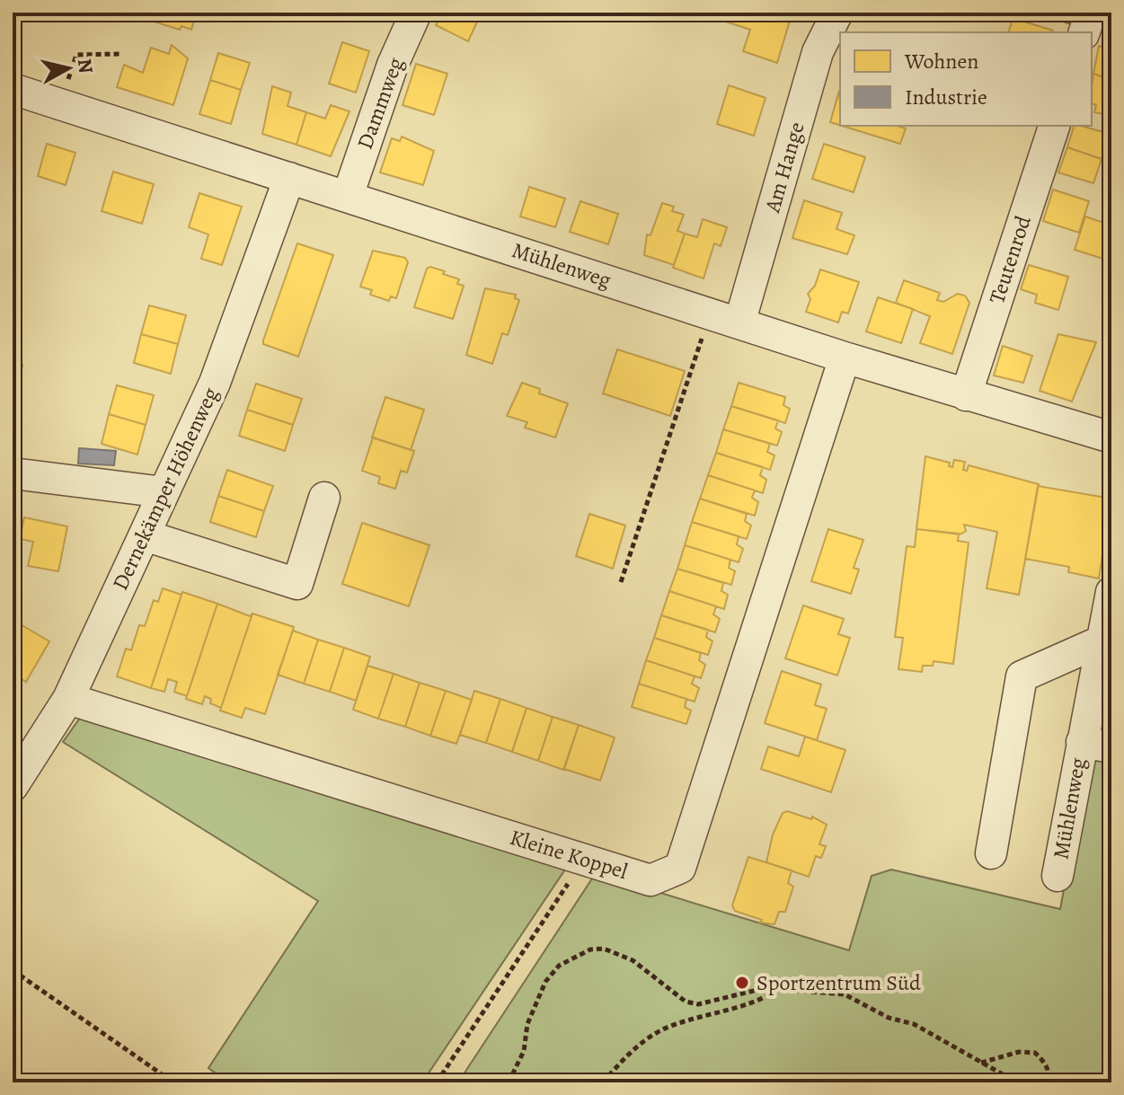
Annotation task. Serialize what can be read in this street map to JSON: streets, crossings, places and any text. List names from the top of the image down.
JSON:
{
  "streets": {
    "street": [
      "Dammweg",
      "Am Hange",
      "Teutenrod",
      "Mühlenweg",
      "Dernekämper Höhenweg",
      "Kleine Koppel"
    ]
  },
  "crossings": [
    ["Dammweg", "Mühlenweg"],
    ["Am Hange", "Mühlenweg"],
    ["Teutenrod", "Mühlenweg"],
    ["Mühlenweg", "Dernekämper Höhenweg"],
    ["Mühlenweg", "Kleine Koppel"],
    ["Dernekämper Höhenweg", "Kleine Koppel"]
  ],
  "places": ["Sportzentrum Süd"],
  "legend": ["Wohnen", "Industrie"],
  "north": "right"
}
